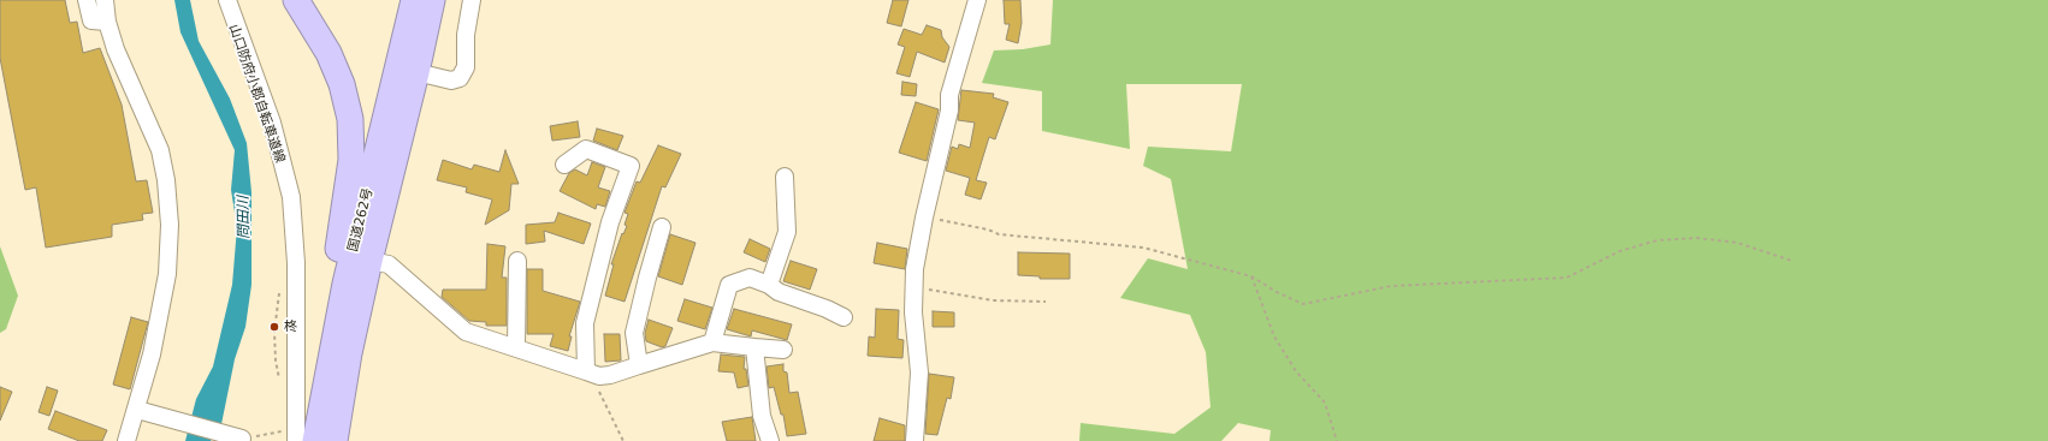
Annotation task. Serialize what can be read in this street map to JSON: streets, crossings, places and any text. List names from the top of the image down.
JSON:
{
  "streets": {
    "highway": ["国道262号"]
  },
  "water": ["問田川"],
  "places": ["柊"]
}
